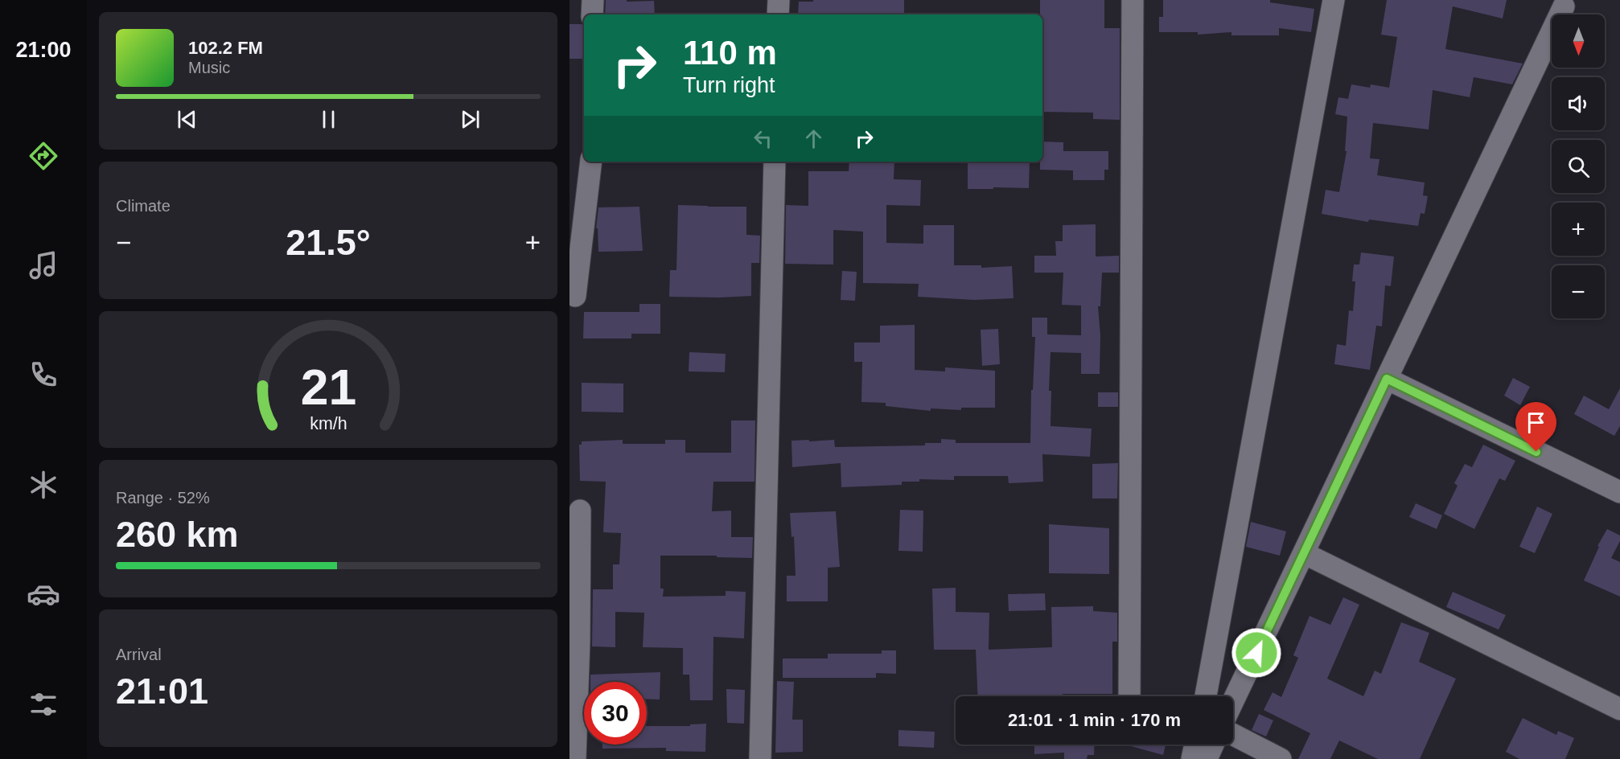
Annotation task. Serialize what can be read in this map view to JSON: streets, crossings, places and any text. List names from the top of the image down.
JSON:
{
  "north": "bottom",
  "page": {
    "tabs": "21:00",
    "map_buttons": ["+", "−"],
    "turn": ["110 m", "Turn right"],
    "song": ["102.2 FM", "Music"],
    "tile": [
      "Climate",
      ["Range · 52%", "260 km"],
      ["Arrival", "21:01"]
    ],
    "heat": ["−", "21.5°", "+"],
    "limit": "30",
    "trip": "21:01 · 1 min · 170 m",
    "gauge": ["21", "km/h"]
  }
}
